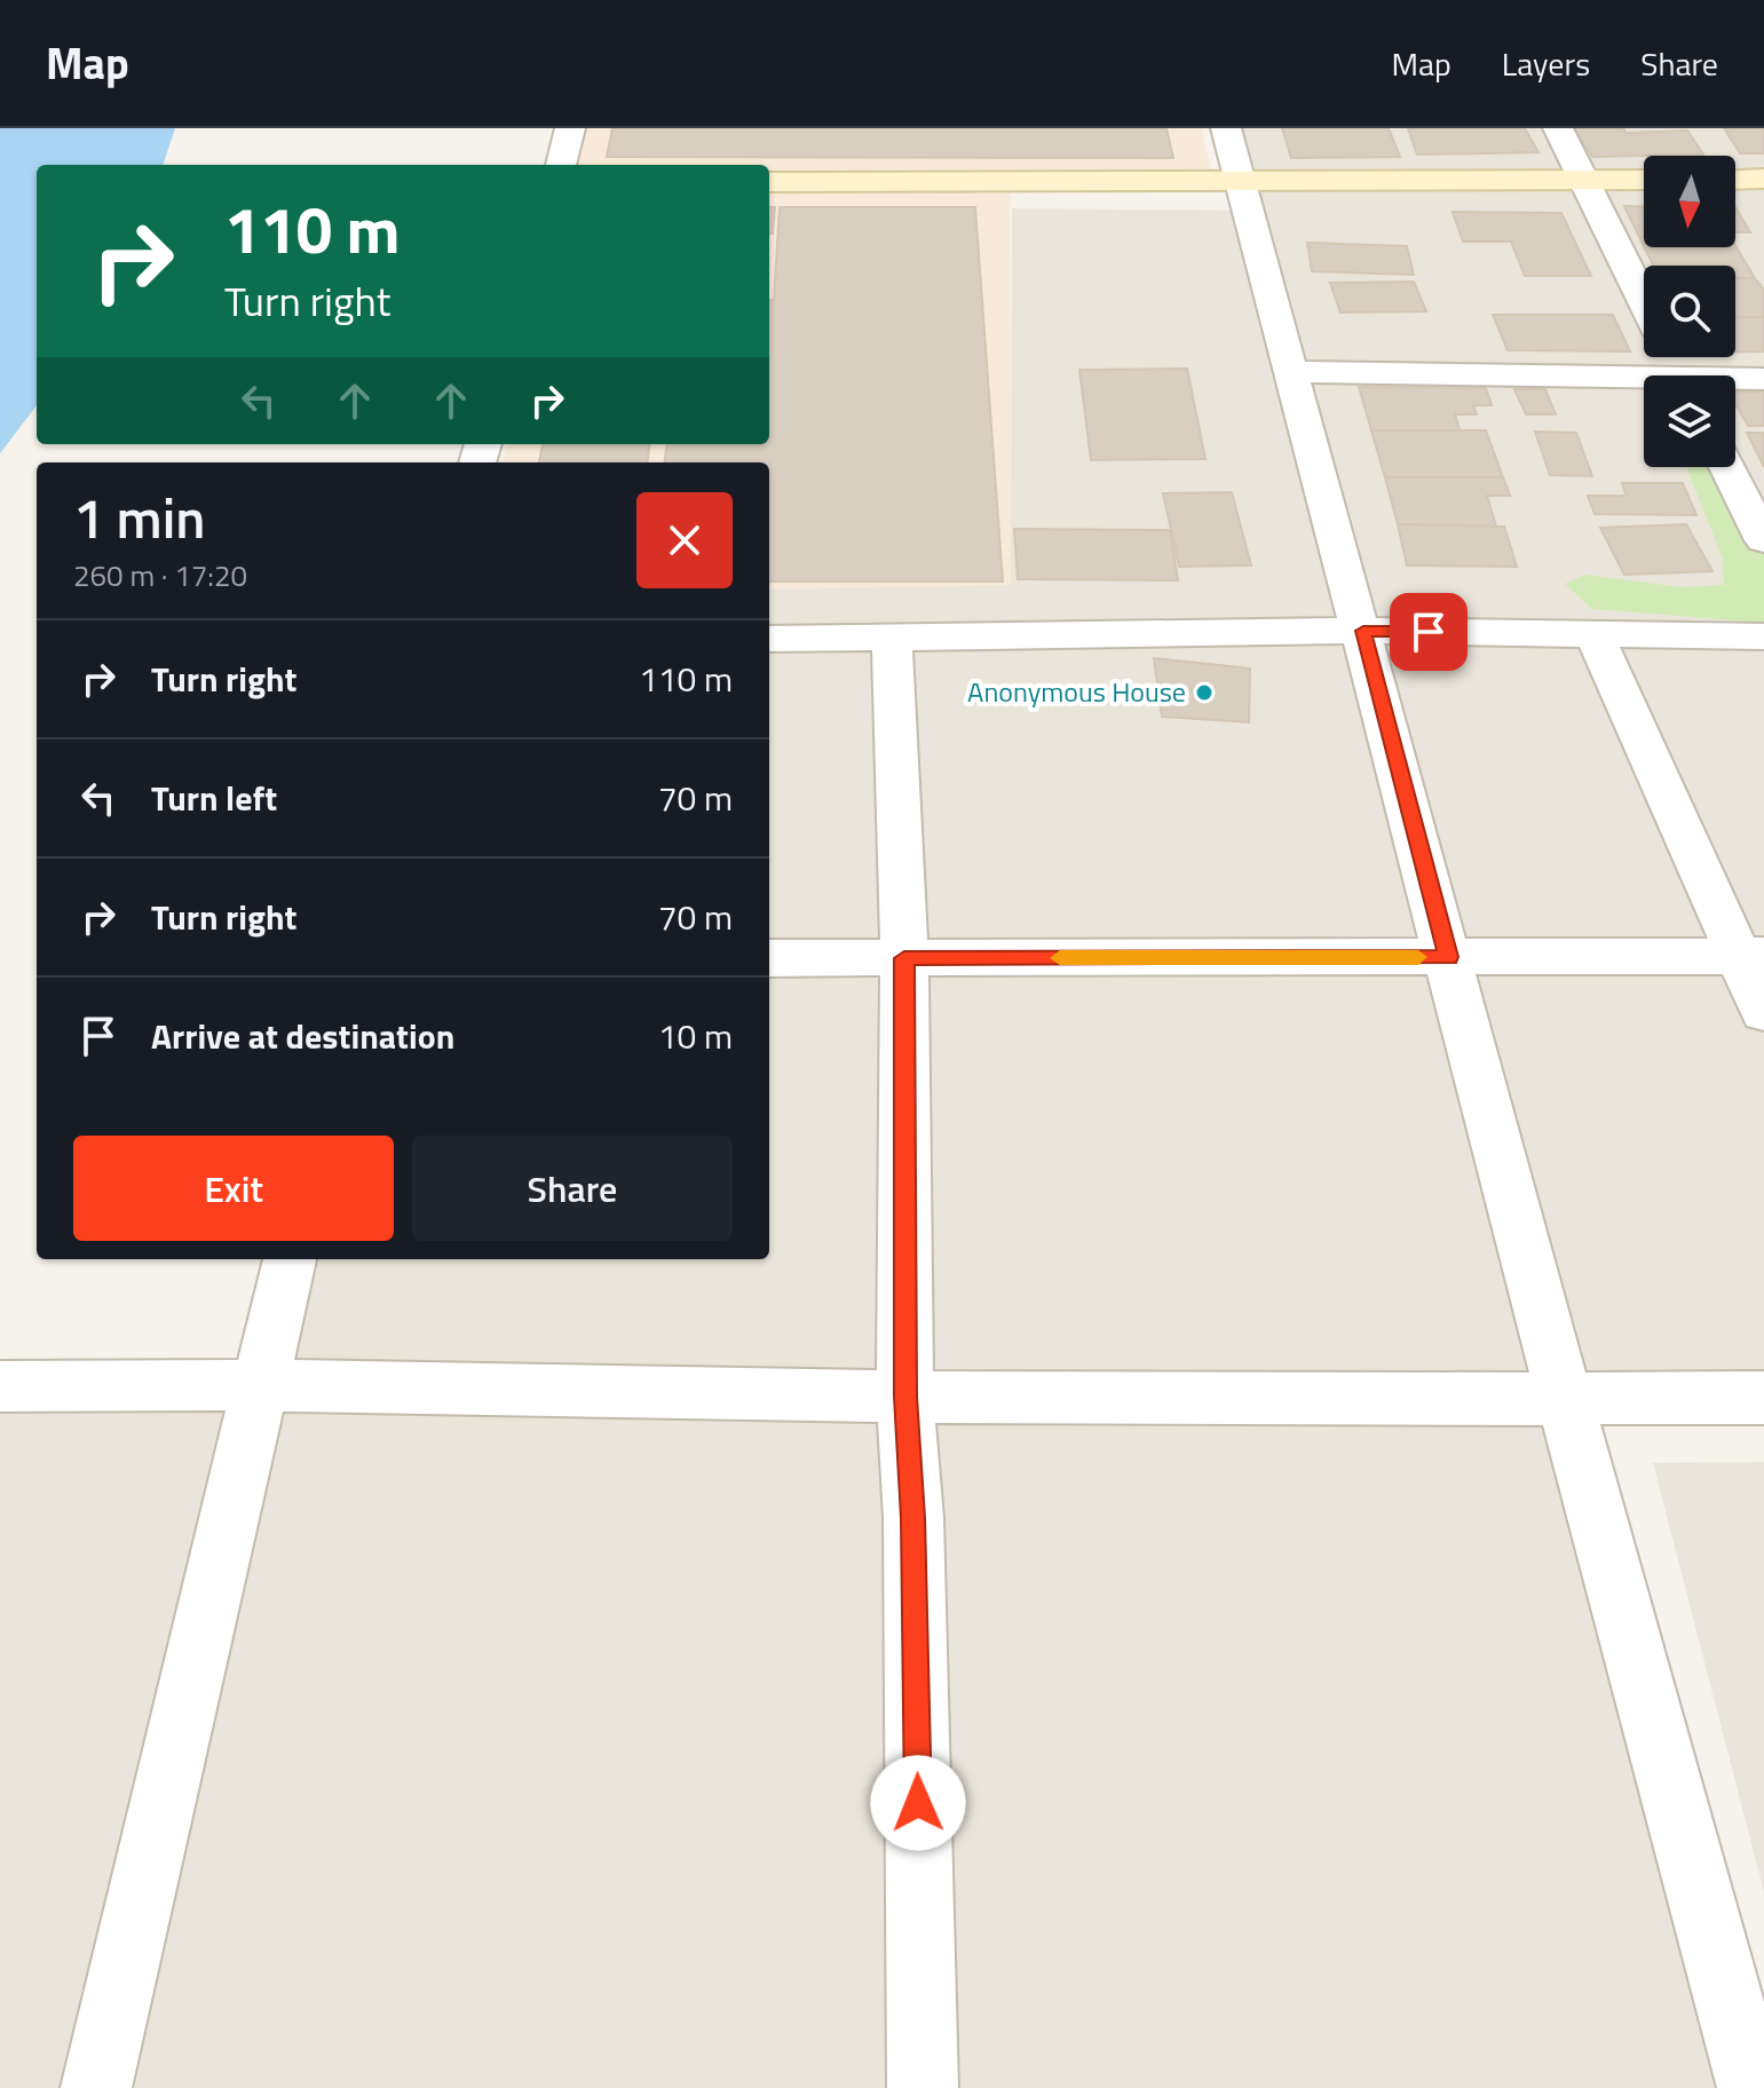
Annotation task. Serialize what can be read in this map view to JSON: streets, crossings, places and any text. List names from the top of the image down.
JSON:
{
  "places": ["Anonymous House"],
  "north": "bottom",
  "page": {
    "header": "Map",
    "nav": ["Map", "Layers", "Share"],
    "turn": ["110 m", "Turn right"],
    "heading": ["1 min", "260 m · 17:20"],
    "list": [
      {
        "name": "Turn right",
        "value": "110 m"
      },
      {
        "name": "Turn left",
        "value": "70 m"
      },
      {
        "name": "Turn right",
        "value": "70 m"
      },
      {
        "name": "Arrive at destination",
        "value": "10 m"
      }
    ],
    "buttons": ["Exit", "Share"]
  }
}
